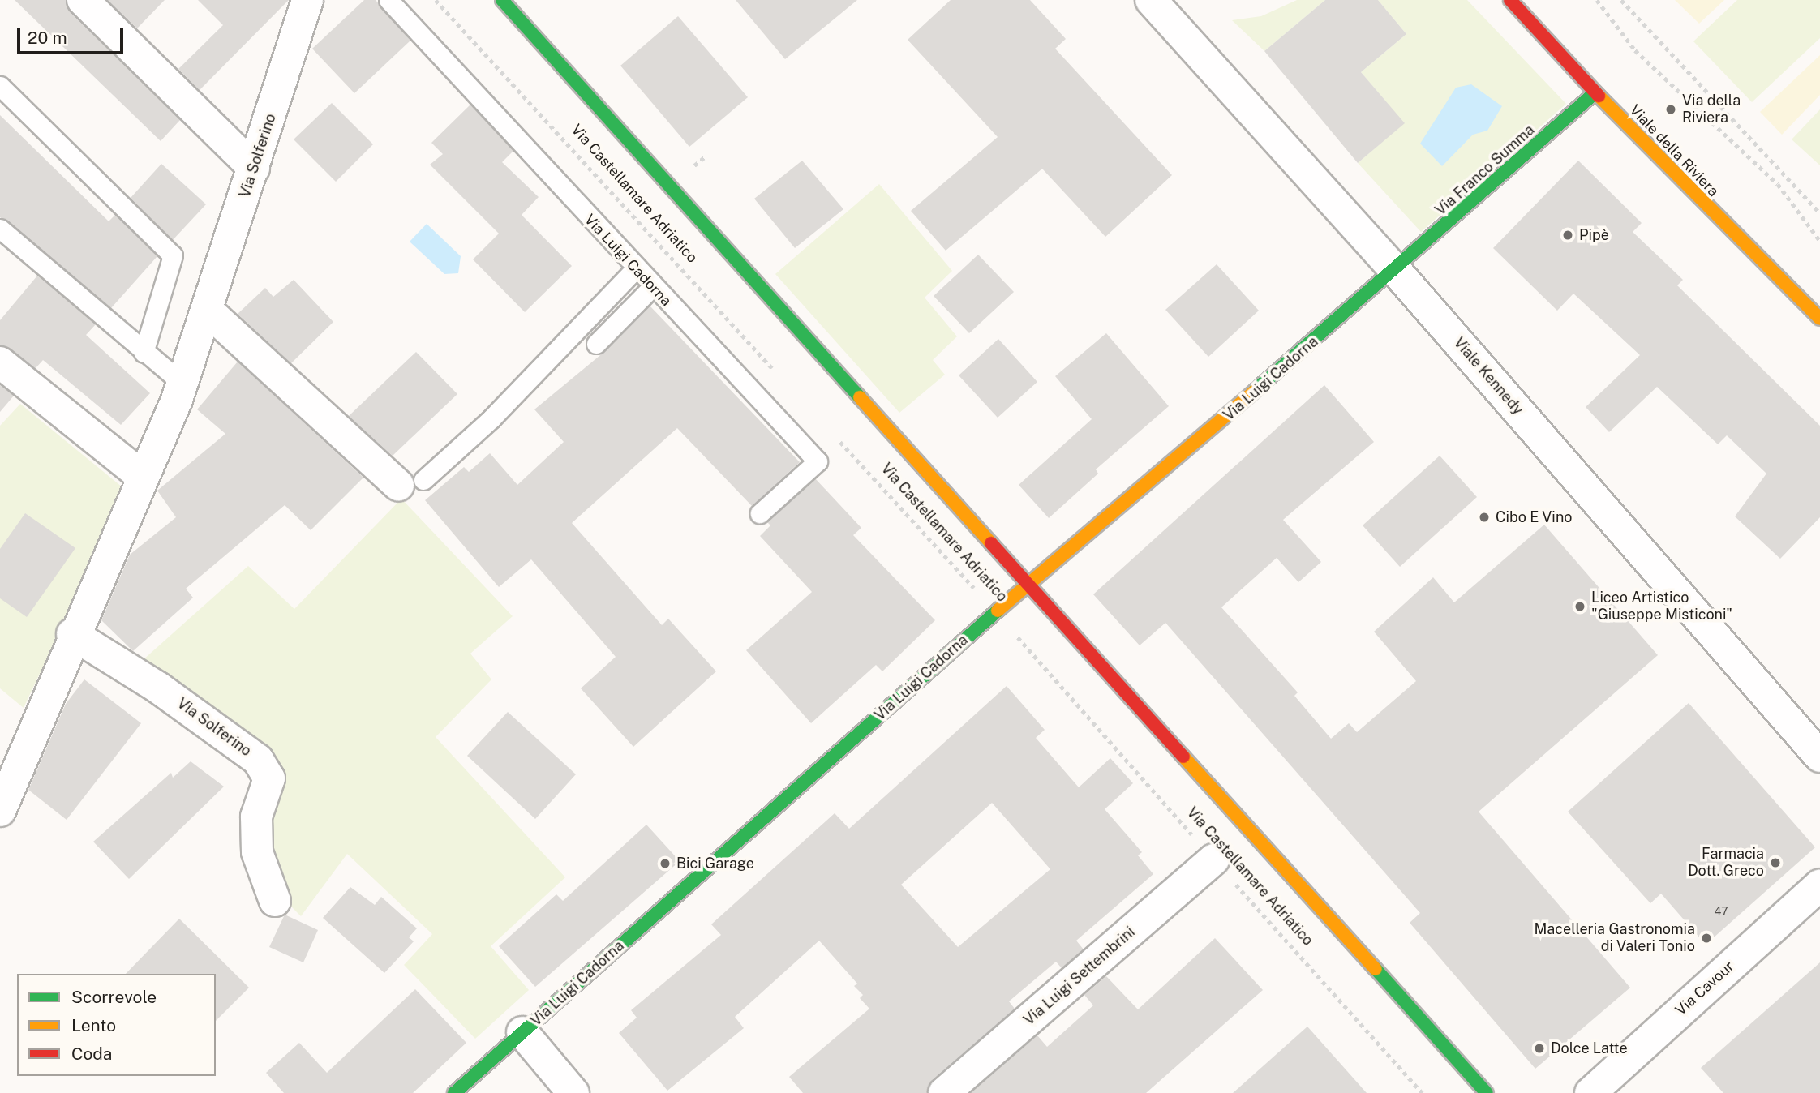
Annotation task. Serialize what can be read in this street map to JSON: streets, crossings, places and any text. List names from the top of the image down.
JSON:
{
  "streets": {
    "street": [
      "Viale della Riviera",
      "Via Solferino",
      "Via Franco Summa",
      "Via Castellamare Adriatico",
      "Via Luigi Cadorna",
      "Viale Kennedy",
      "Via Luigi Settembrini",
      "Via Cavour"
    ]
  },
  "crossings": [
    ["Viale della Riviera", "Via Franco Summa"],
    ["Via Franco Summa", "Via Luigi Cadorna"],
    ["Via Franco Summa", "Viale Kennedy"],
    ["Via Castellamare Adriatico", "Via Luigi Cadorna"],
    ["Via Castellamare Adriatico", "Via Luigi Settembrini"],
    ["Via Luigi Cadorna", "Viale Kennedy"]
  ],
  "places": [
    "Via della Riviera",
    "Pipè",
    "Cibo E Vino",
    "Liceo Artistico \"Giuseppe Misticoni\"",
    "Farmacia Dott. Greco",
    "Bici Garage",
    "Macelleria Gastronomia di Valeri Tonio",
    "Dolce Latte"
  ],
  "house_numbers": ["47"],
  "legend": ["Scorrevole", "Lento", "Coda"],
  "scale_bar": "20 m"
}
